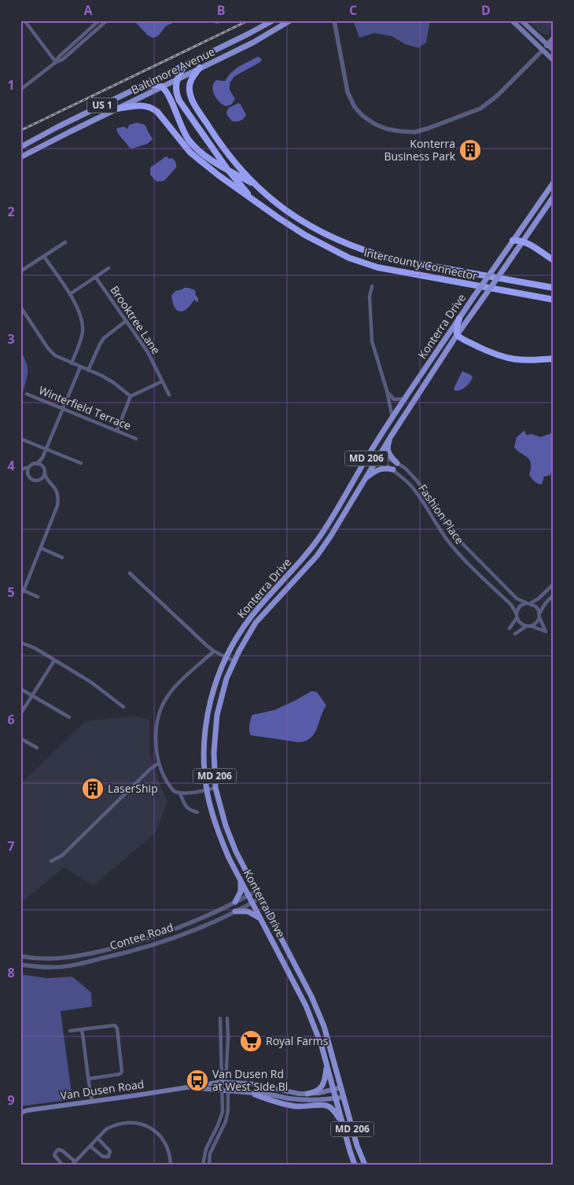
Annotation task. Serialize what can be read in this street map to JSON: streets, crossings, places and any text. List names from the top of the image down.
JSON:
{
  "streets": {
    "highway": ["Intercounty Connector"],
    "main road": [
      "Baltimore Avenue",
      "US 1",
      "Konterra Drive",
      "MD 206",
      "Van Dusen Road"
    ],
    "street": [
      "Brooktree Lane",
      "Winterfield Terrace",
      "Fashion Place",
      "Contee Road"
    ]
  },
  "crossings": [
    ["Konterra Drive", "Fashion Place"],
    ["Konterra Drive", "Contee Road"],
    ["Konterra Drive", "Van Dusen Road"]
  ],
  "places": {
    "building": ["Konterra Business Park", "LaserShip"],
    "supermarket": ["Royal Farms"],
    "bus stop": ["Van Dusen Rd at West Side Bl"]
  },
  "grid": {
    "columns": [
      "A",
      "B",
      "C",
      "D"
    ],
    "rows": [
      "1",
      "2",
      "3",
      "4",
      "5",
      "6",
      "7",
      "8",
      "9"
    ]
  }
}
